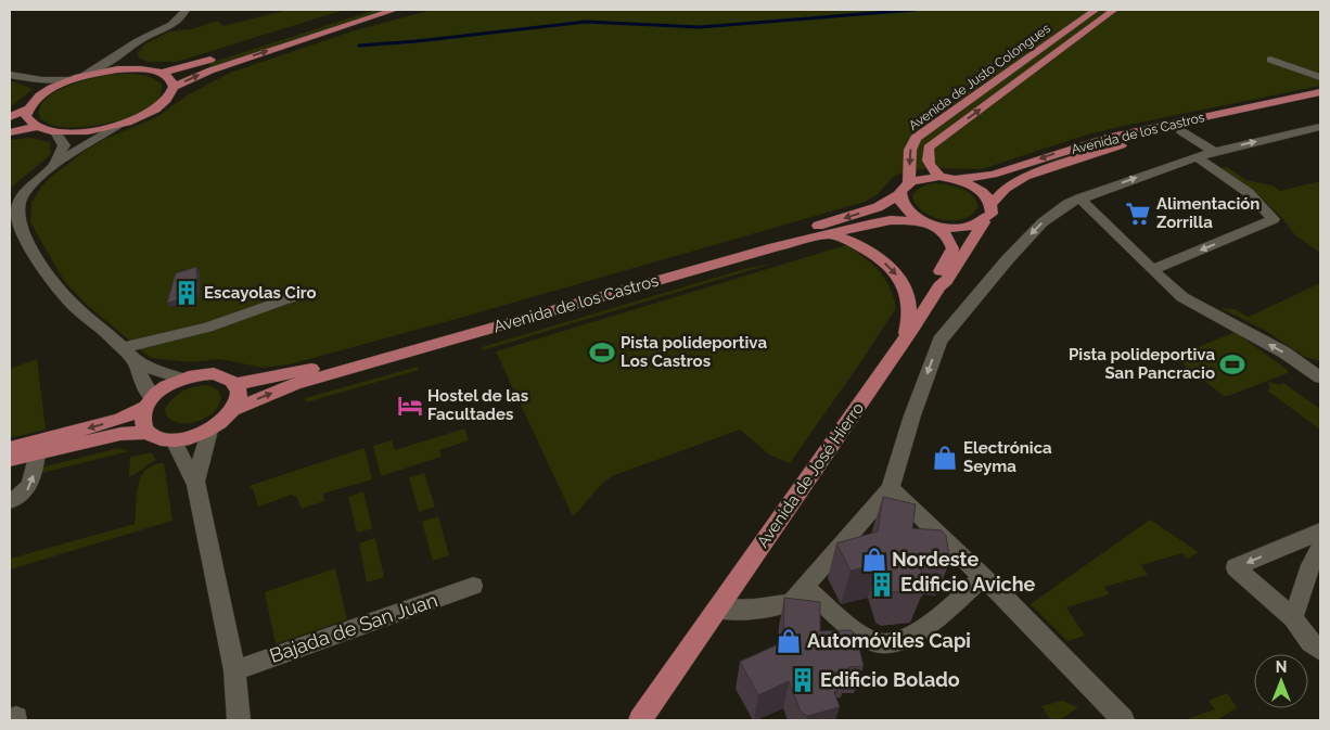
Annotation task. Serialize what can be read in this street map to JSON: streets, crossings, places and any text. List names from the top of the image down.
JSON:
{
  "streets": {
    "main road": ["Avenida de Justo Colongues", "Avenida de los Castros", "Avenida de José Hierro"],
    "street": ["Bajada de San Juan"]
  },
  "crossings": [
    ["Avenida de Justo Colongues", "Avenida de los Castros"],
    ["Avenida de los Castros", "Avenida de José Hierro"]
  ],
  "places": {
    "supermarket": ["Alimentación Zorrilla"],
    "building": ["Escayolas Ciro", "Edificio Aviche", "Edificio Bolado"],
    "sports": ["Pista polideportiva Los Castros", "Pista polideportiva San Pancracio"],
    "hotel": ["Hostel de las Facultades"],
    "shop": ["Electrónica Seyma", "Nordeste", "Automóviles Capi"]
  },
  "north": "top"
}
